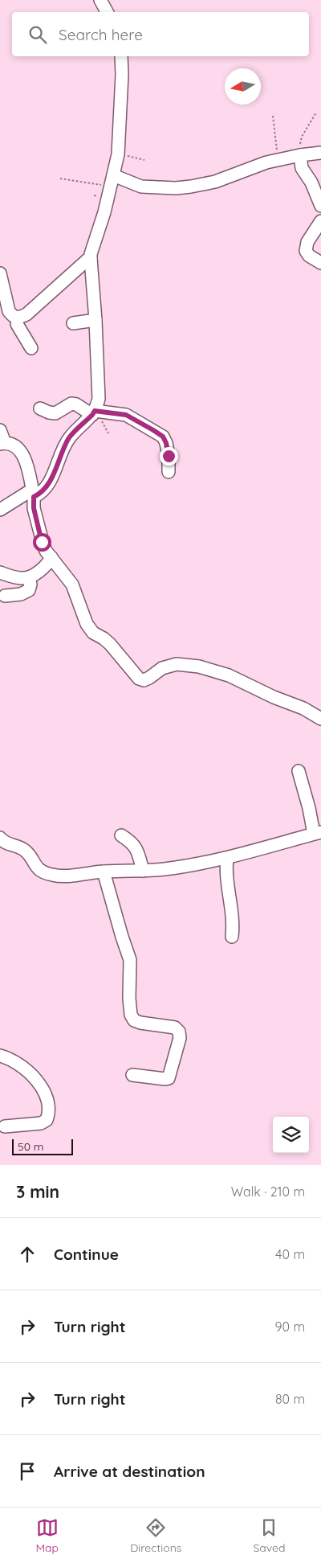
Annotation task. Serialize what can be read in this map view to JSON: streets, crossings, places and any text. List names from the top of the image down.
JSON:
{
  "scale_bar": "50 m",
  "north": "left",
  "page": {
    "search": "Search here",
    "scale": "50 m",
    "heading": ["3 min", "Walk · 210 m"],
    "list": [
      ["Continue", "40 m"],
      ["Turn right", "90 m"],
      ["Turn right", "80 m"],
      "Arrive at destination"
    ],
    "nav": ["Map", "Directions", "Saved"]
  }
}
